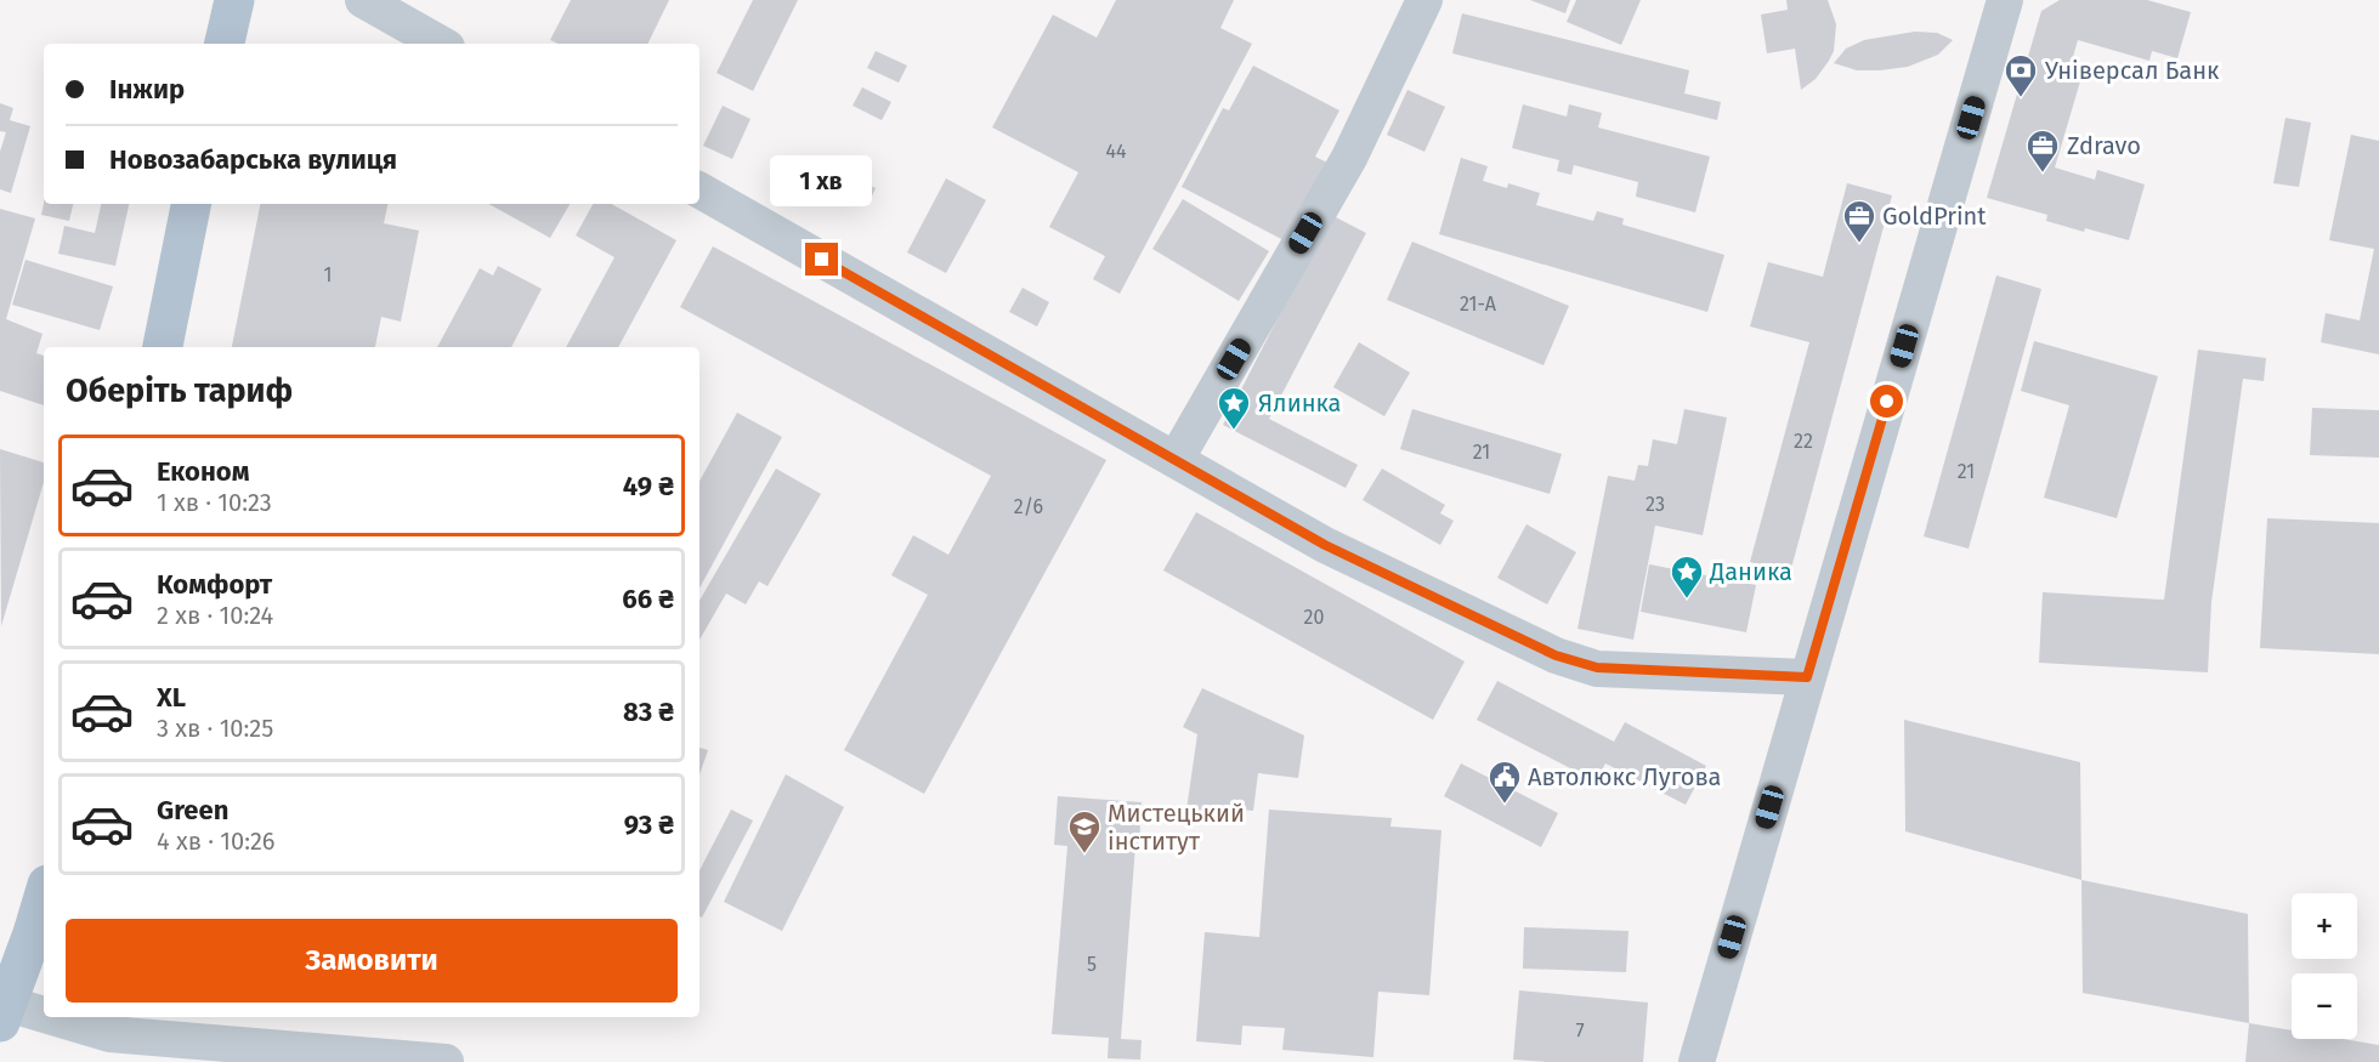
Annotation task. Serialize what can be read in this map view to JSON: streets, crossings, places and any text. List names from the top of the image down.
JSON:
{
  "places": {
    "bank": ["Універсал Банк"],
    "office": ["Zdravo", "GoldPrint"],
    "place": ["Ялинка", "Даника"],
    "public building": ["Автолюкс Лугова"],
    "school or university": ["Мистецький інститут"]
  },
  "house_numbers": [
    "44",
    "1",
    "21-А",
    "22",
    "21",
    "21",
    "23",
    "2/6",
    "20",
    "5",
    "7"
  ],
  "page": {
    "banner": ["Інжир", "Новозабарська вулиця"],
    "bubble": "1 хв",
    "heading": "Оберіть тариф",
    "list": [
      {
        "name": "Економ",
        "note": "1 хв · 10:23",
        "value": "49 ₴"
      },
      {
        "name": "Комфорт",
        "note": "2 хв · 10:24",
        "value": "66 ₴"
      },
      {
        "name": "XL",
        "note": "3 хв · 10:25",
        "value": "83 ₴"
      },
      {
        "name": "Green",
        "note": "4 хв · 10:26",
        "value": "93 ₴"
      }
    ],
    "map_buttons": ["+", "−"],
    "buttons": "Замовити"
  }
}
